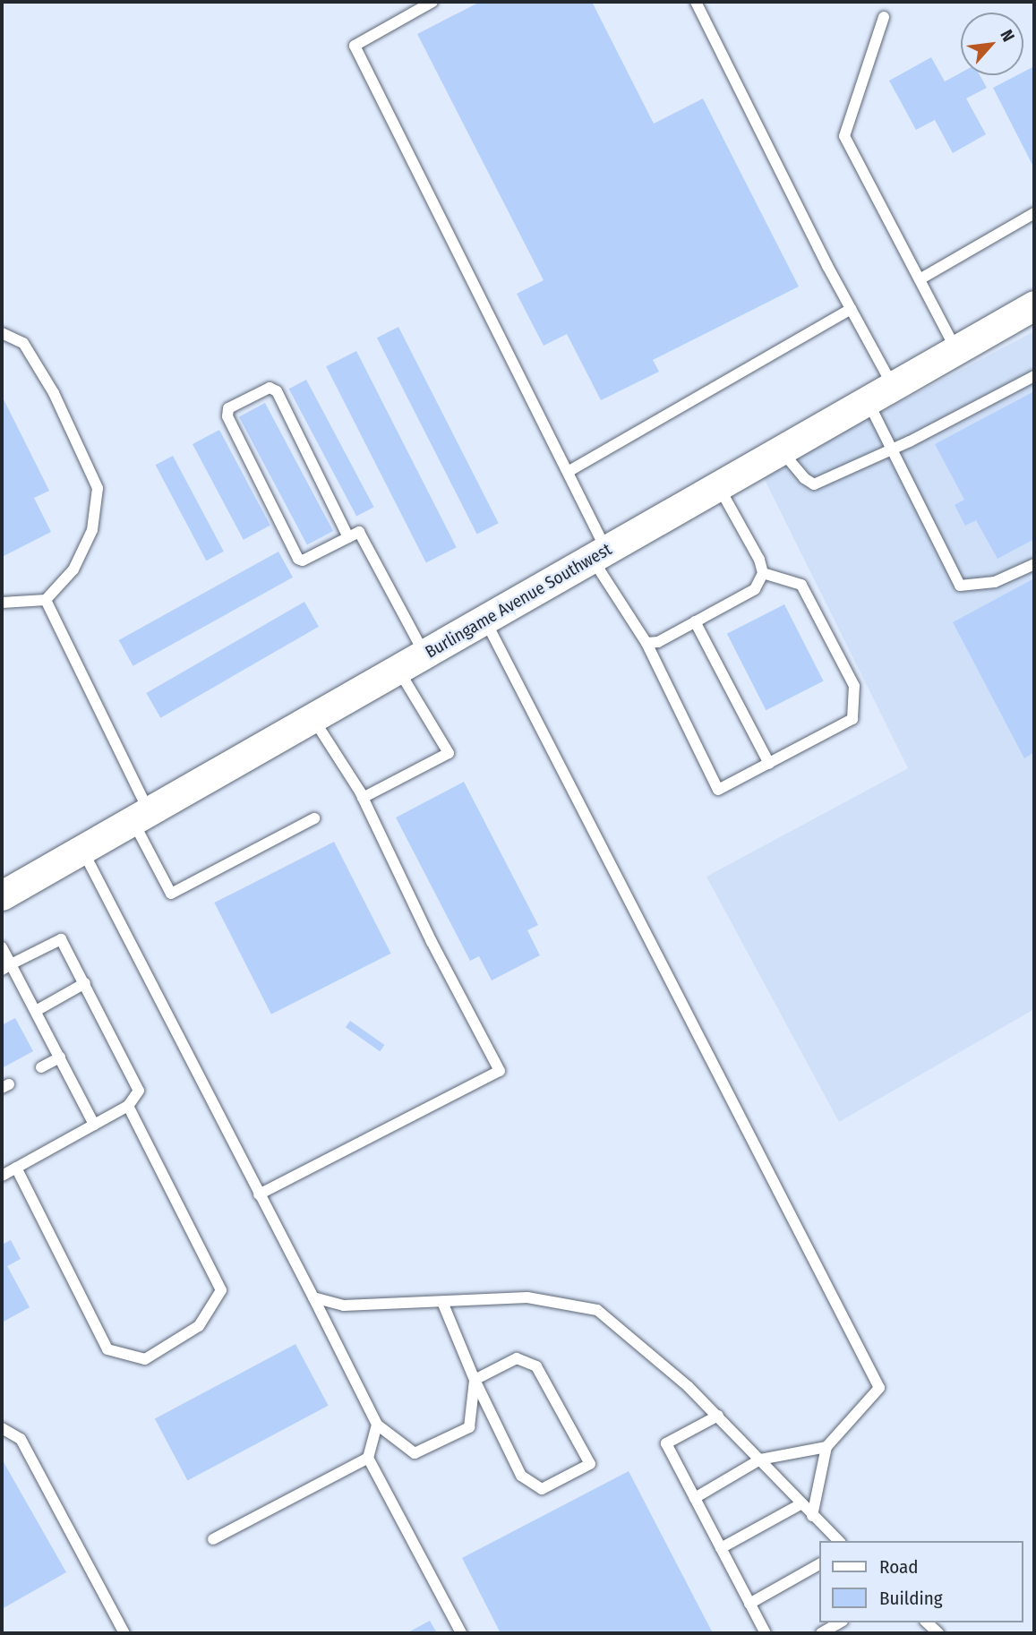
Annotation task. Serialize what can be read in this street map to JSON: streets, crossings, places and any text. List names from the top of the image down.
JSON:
{
  "streets": {
    "street": ["Burlingame Avenue Southwest"]
  },
  "legend": ["Road", "Building"],
  "north": "top right"
}
